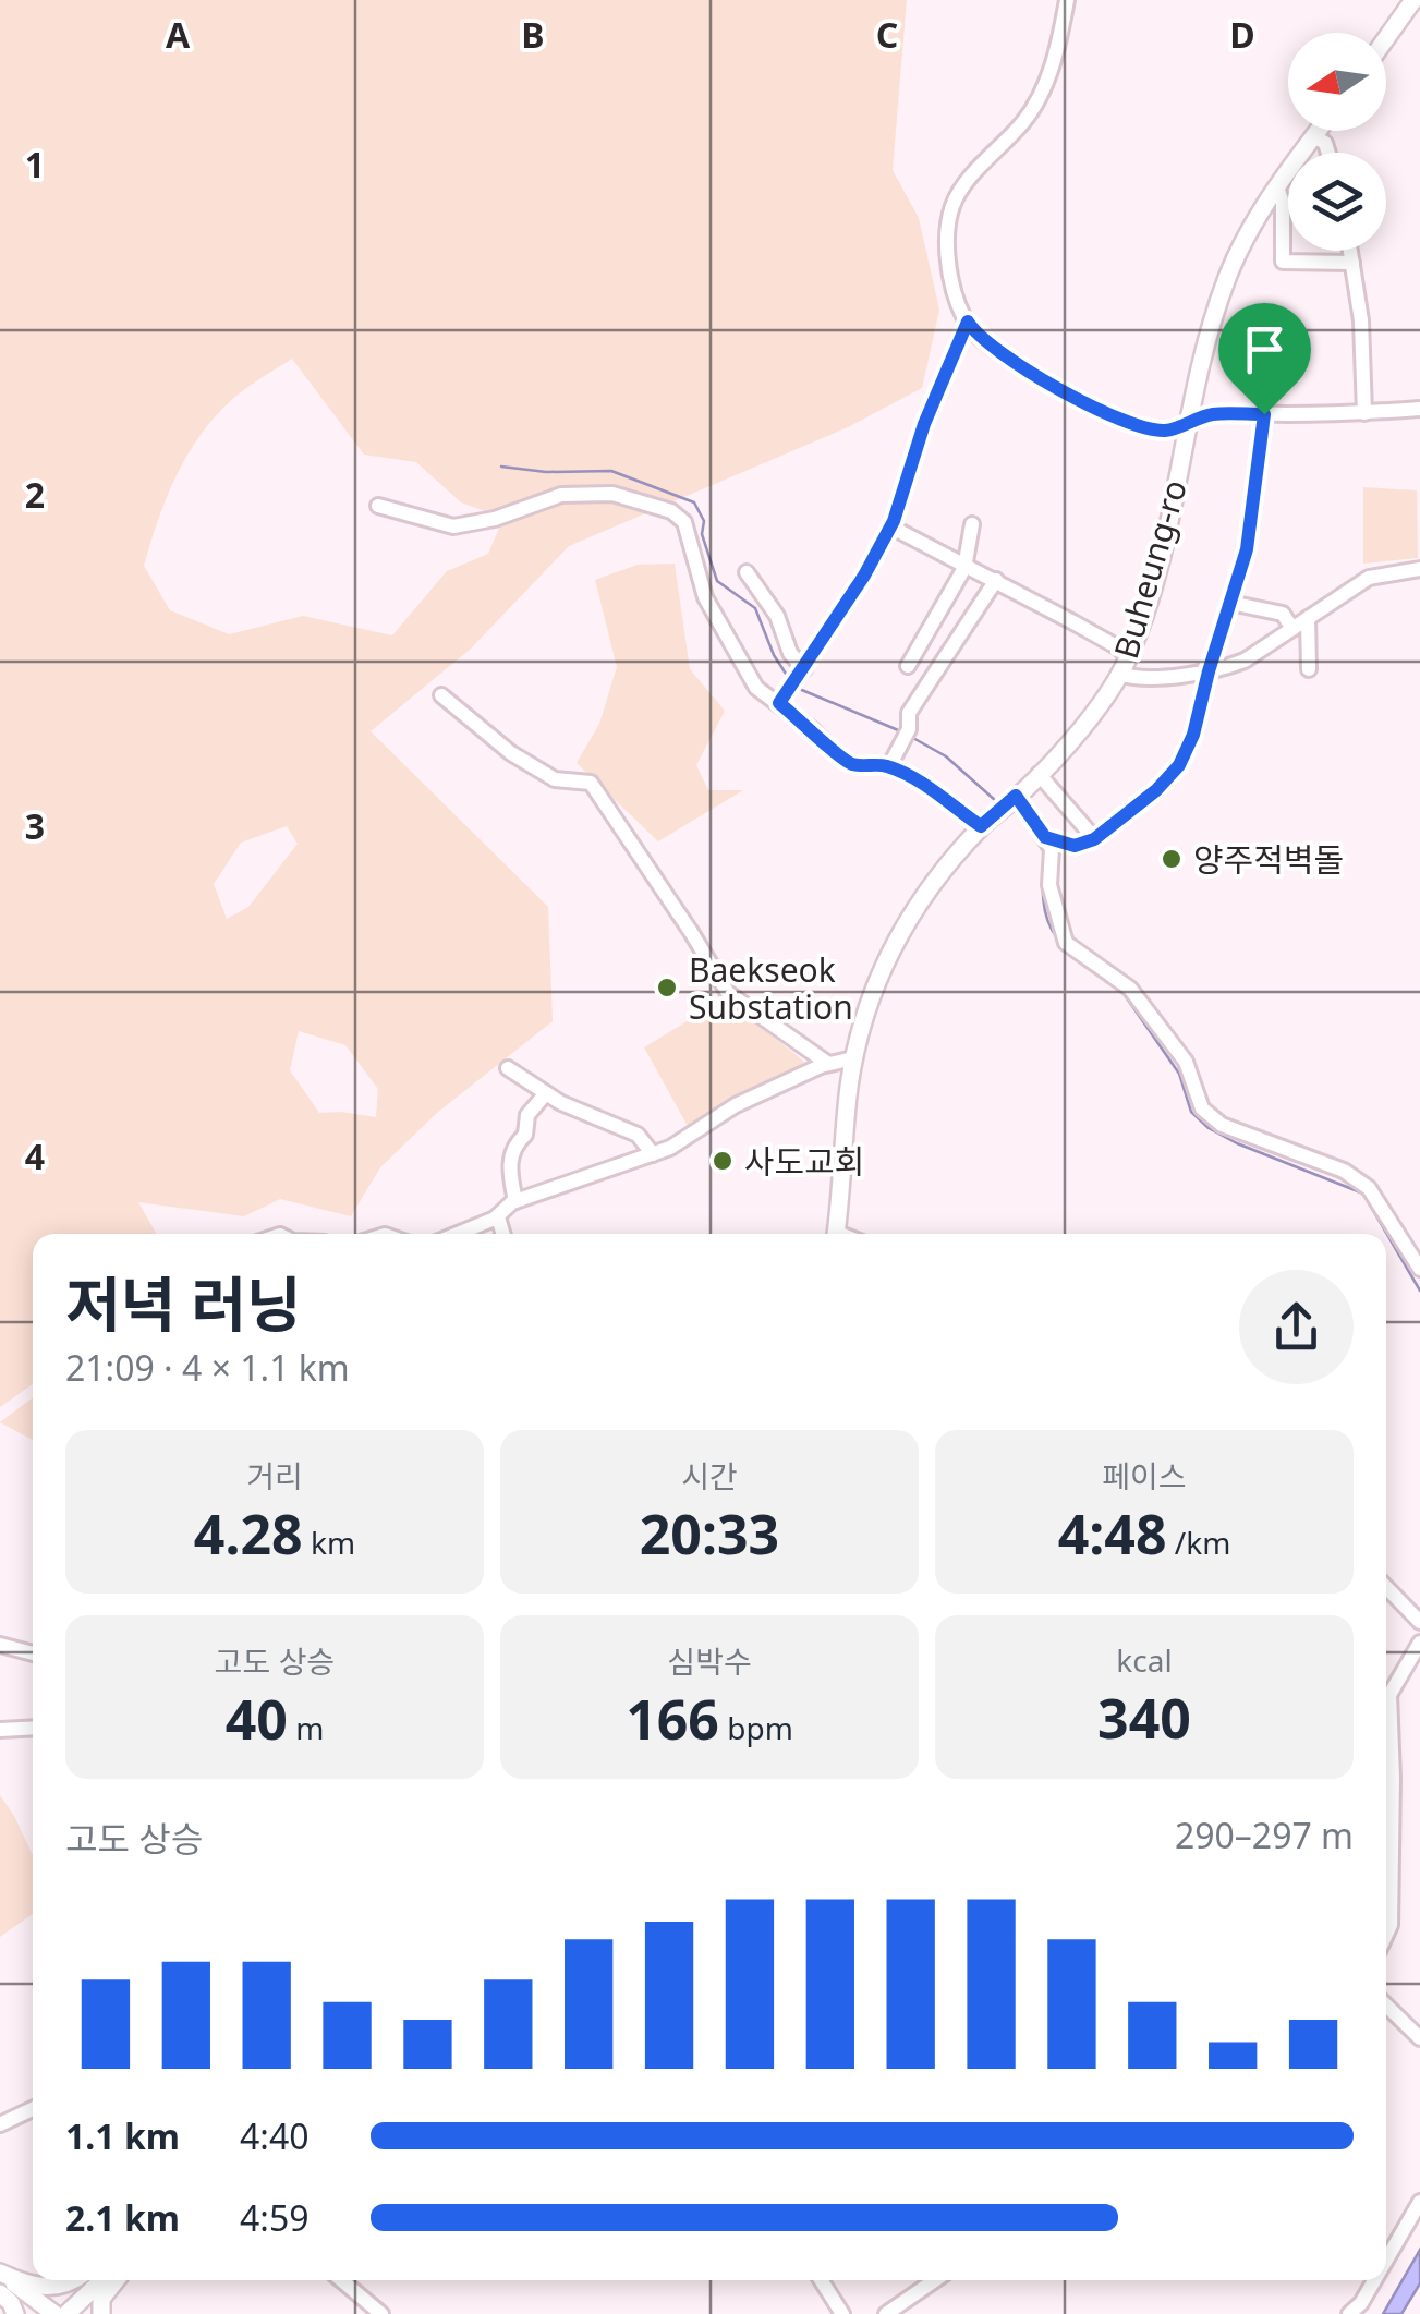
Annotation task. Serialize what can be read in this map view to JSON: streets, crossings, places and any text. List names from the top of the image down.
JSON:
{
  "streets": {
    "main road": ["Buheung-ro"]
  },
  "places": ["양주적벽돌", "Baekseok Substation", "사도교회"],
  "north": "left",
  "page": {
    "heading": ["저녁 러닝", "21:09 · 4 × 1.1 km"],
    "stats": [
      ["거리", "4.28 km"],
      ["시간", "20:33"],
      ["페이스", "4:48 /km"],
      ["고도 상승", "40 m"],
      ["심박수", "166 bpm"],
      ["kcal", "340"]
    ],
    "chart": ["고도 상승", "290–297 m"],
    "list": [
      {
        "name": "1.1 km",
        "note": "4:40"
      },
      {
        "name": "2.1 km",
        "note": "4:59"
      }
    ]
  },
  "grid": {
    "columns": [
      "A",
      "B",
      "C",
      "D"
    ],
    "rows": [
      "1",
      "2",
      "3",
      "4"
    ]
  }
}
